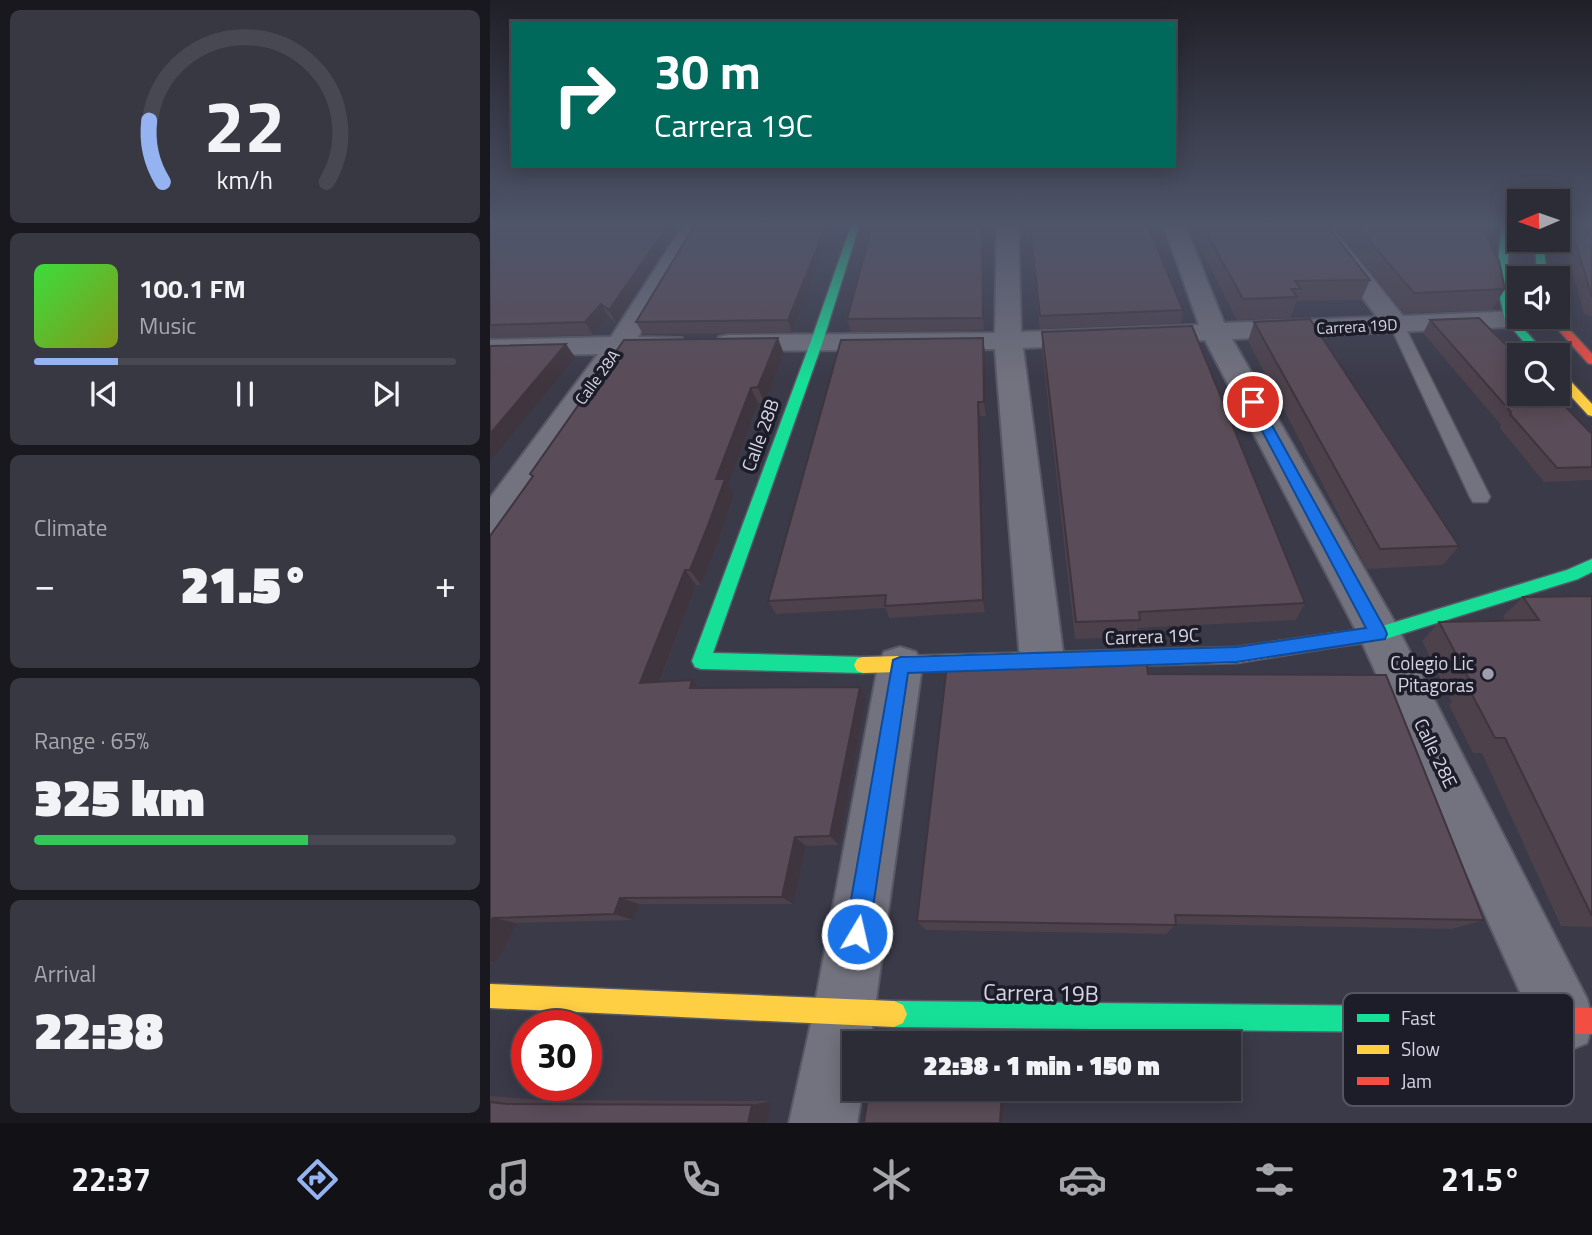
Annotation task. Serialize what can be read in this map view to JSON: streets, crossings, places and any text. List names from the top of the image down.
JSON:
{
  "streets": {
    "street": [
      "Carrera 19D",
      "Calle 28A",
      "Calle 28B",
      "Carrera 19C",
      "Calle 28E",
      "Carrera 19B"
    ]
  },
  "crossings": [
    ["Carrera 19D", "Calle 28A"],
    ["Carrera 19D", "Calle 28B"],
    ["Carrera 19D", "Calle 28E"],
    ["Calle 28B", "Carrera 19C"],
    ["Carrera 19C", "Calle 28E"]
  ],
  "places": ["Colegio Lic Pitagoras"],
  "legend": ["Fast", "Slow", "Jam"],
  "north": "left",
  "page": {
    "turn": ["30 m", "Carrera 19C"],
    "song": ["100.1 FM", "Music"],
    "tile": [
      "Climate",
      ["Range · 65%", "325 km"],
      ["Arrival", "22:38"]
    ],
    "heat": ["−", "21.5°", "+"],
    "limit": "30",
    "trip": "22:38 · 1 min · 150 m",
    "tabs": ["22:37", "21.5°"],
    "gauge": ["22", "km/h"]
  }
}
